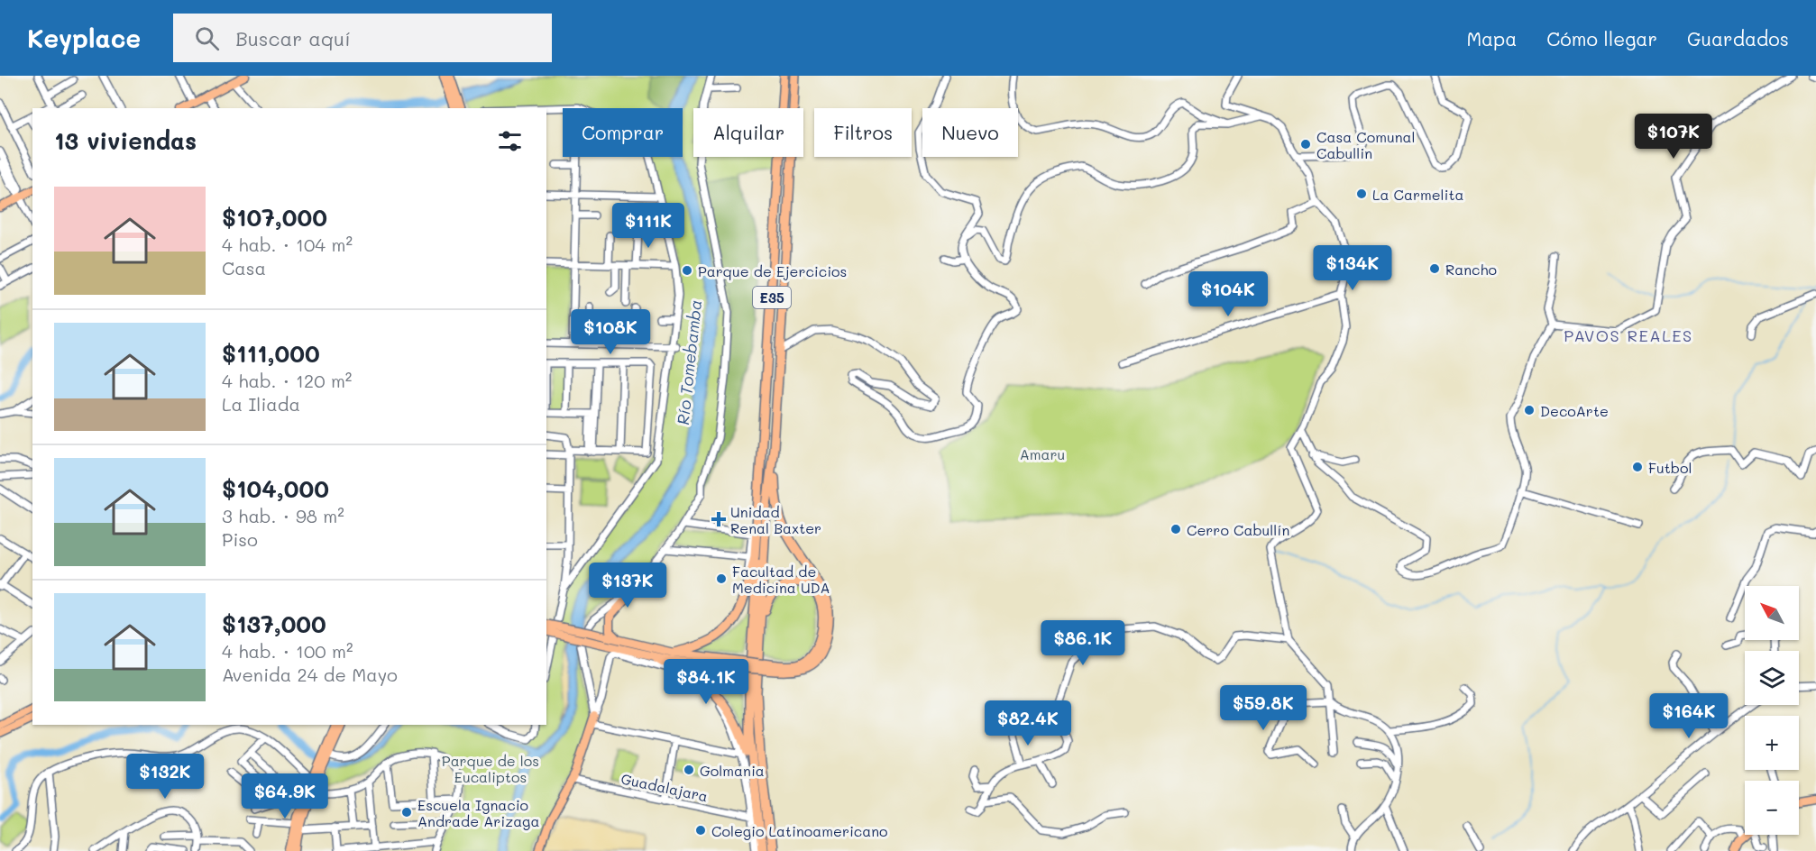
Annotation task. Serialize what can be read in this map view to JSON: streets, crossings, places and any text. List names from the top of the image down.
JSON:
{
  "streets": {
    "highway": ["E35"],
    "street": ["Guadalajara"]
  },
  "districts": ["PAVOS REALES"],
  "water": ["Río Tomebamba"],
  "parks": ["Amaru", "Parque de los Eucaliptos"],
  "places": {
    "other": [
      "Casa Comunal Cabullin",
      "La Carmelita",
      "Rancho",
      "Parque de Ejercicios",
      "DecoArte",
      "Futbol",
      "Cerro Cabullín",
      "Facultad de Medicina UDA",
      "Golmania",
      "Escuela Ignacio Andrade Arizaga",
      "Colegio Latinoamericano"
    ],
    "health": ["Unidad Renal Baxter"]
  },
  "north": "top left",
  "page": {
    "header": "Keyplace",
    "search": "Buscar aquí",
    "nav": ["Mapa", "Cómo llegar", "Guardados"],
    "chip": [
      "Comprar",
      "Alquilar",
      "Filtros",
      "Nuevo"
    ],
    "heading": "13 viviendas",
    "price": [
      "$107K",
      "$111K",
      "$134K",
      "$104K",
      "$108K",
      "$137K",
      "$86.1K",
      "$84.1K",
      "$59.8K",
      "$164K",
      "$82.4K",
      "$132K",
      "$64.9K"
    ],
    "list": [
      {
        "name": "$107,000",
        "note": "4 hab. · 104 m² · Casa"
      },
      {
        "name": "$111,000",
        "note": "4 hab. · 120 m² · La Iliada"
      },
      {
        "name": "$104,000",
        "note": "3 hab. · 98 m² · Piso"
      },
      {
        "name": "$137,000",
        "note": "4 hab. · 100 m² · Avenida 24 de Mayo"
      }
    ],
    "map_buttons": ["+", "−"]
  }
}
